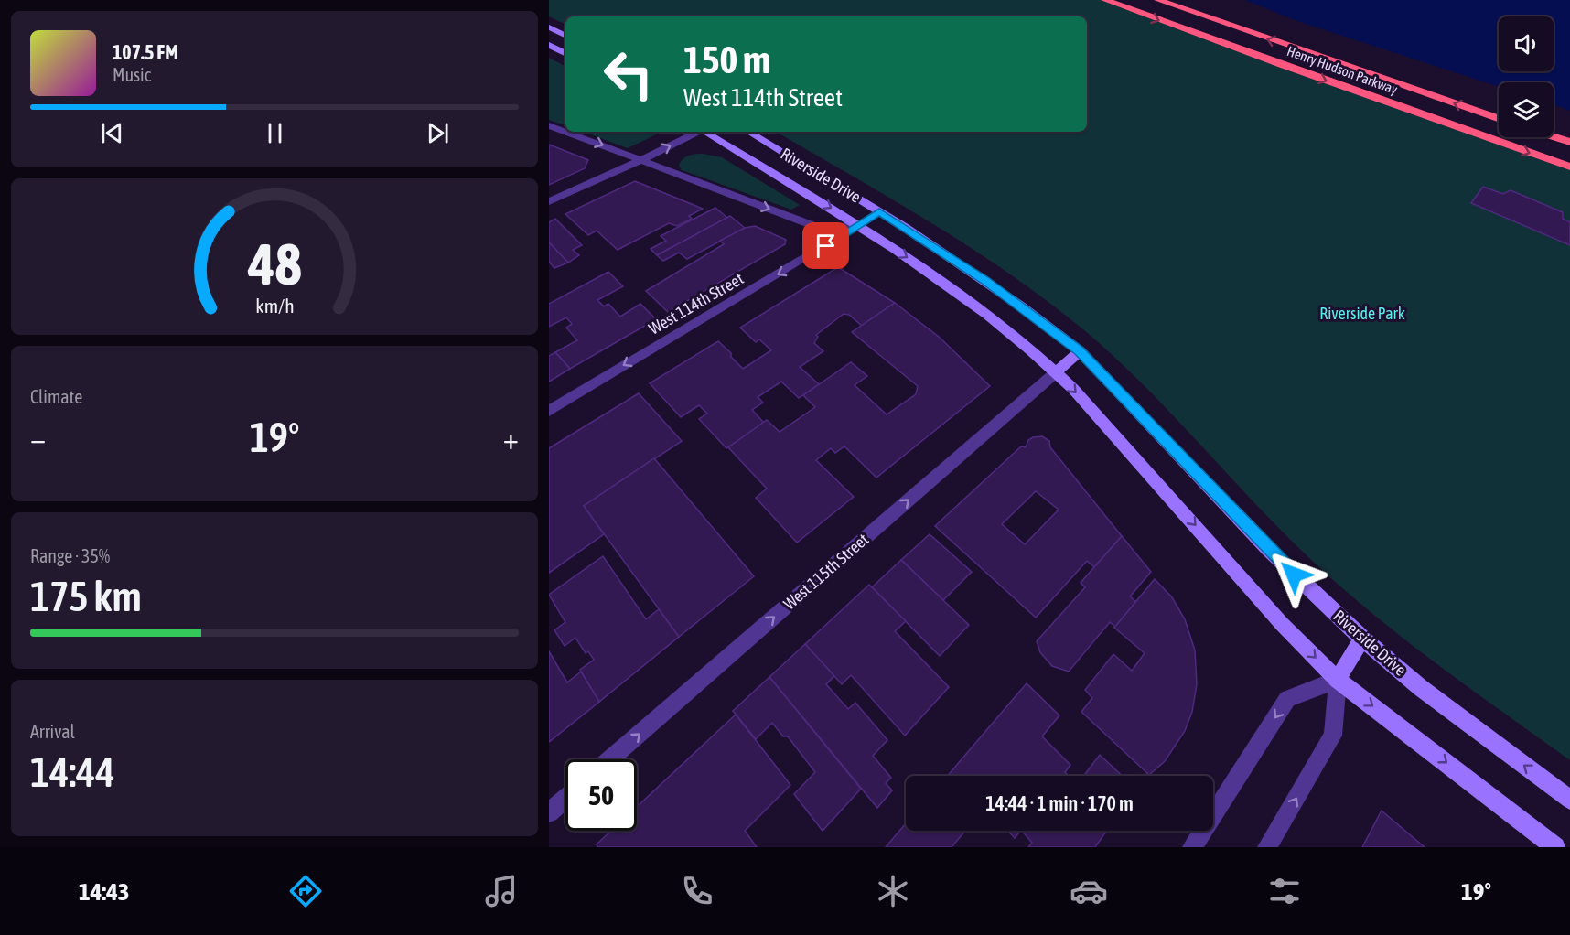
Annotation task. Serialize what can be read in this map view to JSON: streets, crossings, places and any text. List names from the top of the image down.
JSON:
{
  "streets": {
    "highway": ["Henry Hudson Parkway"],
    "main road": ["Riverside Drive"],
    "street": ["West 114th Street", "West 115th Street"]
  },
  "crossings": [
    ["Riverside Drive", "West 114th Street"],
    ["Riverside Drive", "West 115th Street"]
  ],
  "one_way": ["West 114th Street", "West 115th Street"],
  "parks": ["Riverside Park"],
  "page": {
    "turn": ["150 m", "West 114th Street"],
    "song": ["107.5 FM", "Music"],
    "tile": [
      "Climate",
      ["Range · 35%", "175 km"],
      ["Arrival", "14:44"]
    ],
    "heat": ["−", "19°", "+"],
    "limit": "50",
    "trip": "14:44 · 1 min · 170 m",
    "tabs": ["14:43", "19°"],
    "gauge": ["48", "km/h"]
  }
}
